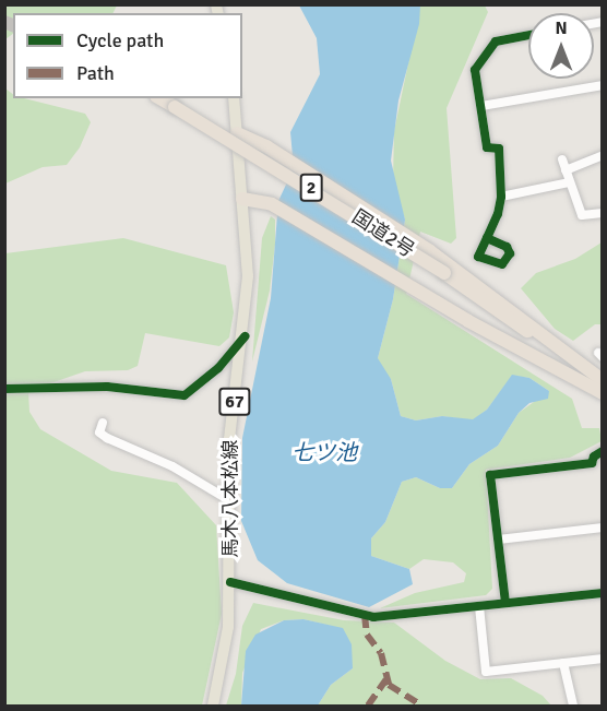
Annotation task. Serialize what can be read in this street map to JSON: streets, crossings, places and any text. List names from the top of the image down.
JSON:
{
  "streets": {
    "highway": ["2", "国道2号"],
    "main road": ["67", "馬木八本松線"]
  },
  "water": ["七ツ池"],
  "legend": ["Cycle path", "Path"],
  "north": "top"
}
